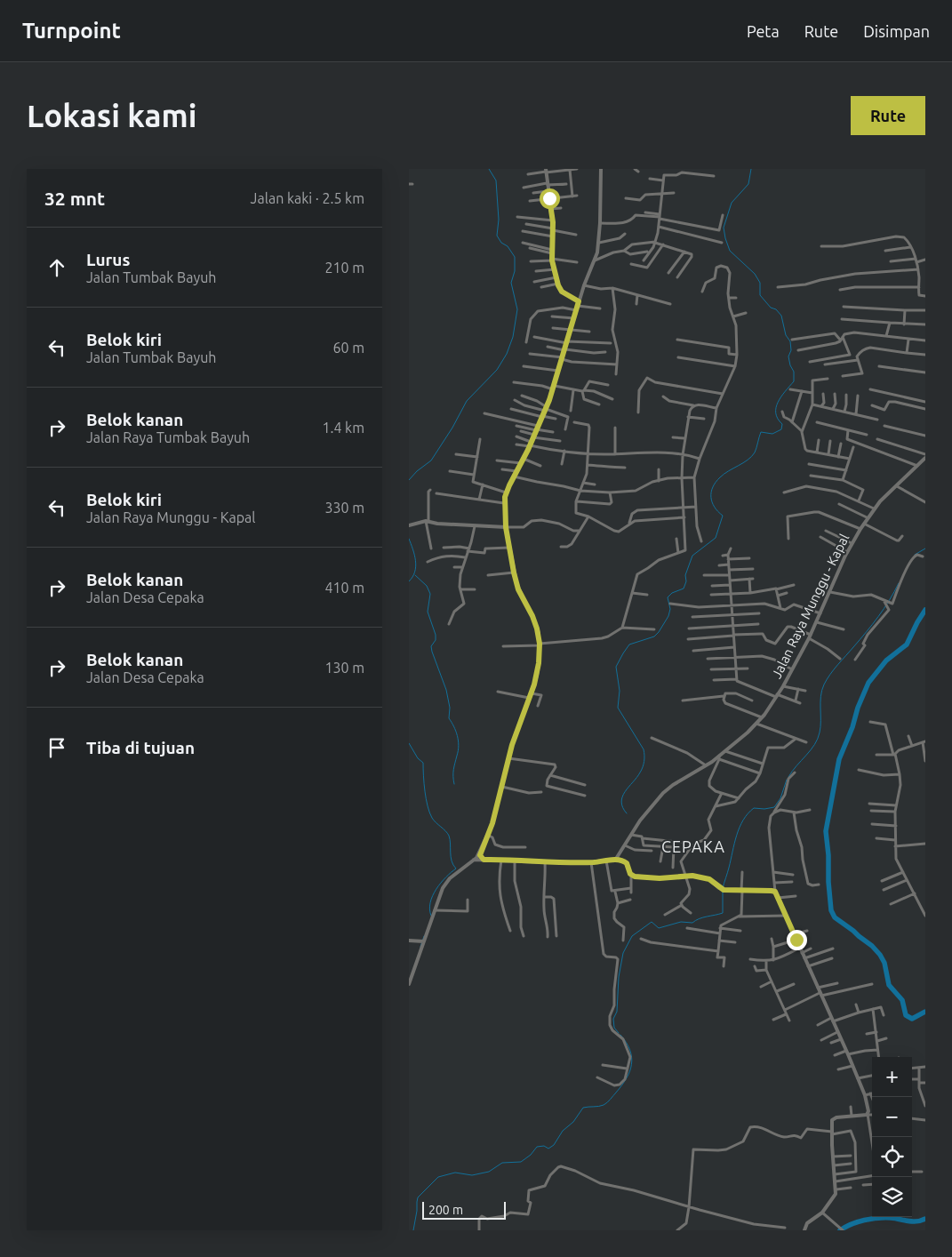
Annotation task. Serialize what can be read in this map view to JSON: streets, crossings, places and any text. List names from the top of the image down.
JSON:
{
  "streets": {
    "street": ["Jalan Raya Munggu - Kapal"]
  },
  "districts": ["CEPAKA"],
  "scale_bar": "200 m",
  "page": {
    "header": "Turnpoint",
    "nav": ["Peta", "Rute", "Disimpan"],
    "buttons": "Rute",
    "title": "Lokasi kami",
    "heading": ["32 mnt", "Jalan kaki · 2.5 km"],
    "list": [
      ["Lurus", "Jalan Tumbak Bayuh", "210 m"],
      ["Belok kiri", "Jalan Tumbak Bayuh", "60 m"],
      ["Belok kanan", "Jalan Raya Tumbak Bayuh", "1.4 km"],
      ["Belok kiri", "Jalan Raya Munggu - Kapal", "330 m"],
      ["Belok kanan", "Jalan Desa Cepaka", "410 m"],
      ["Belok kanan", "Jalan Desa Cepaka", "130 m"],
      "Tiba di tujuan"
    ],
    "map_buttons": ["+", "−"],
    "scale": "200 m"
  }
}
